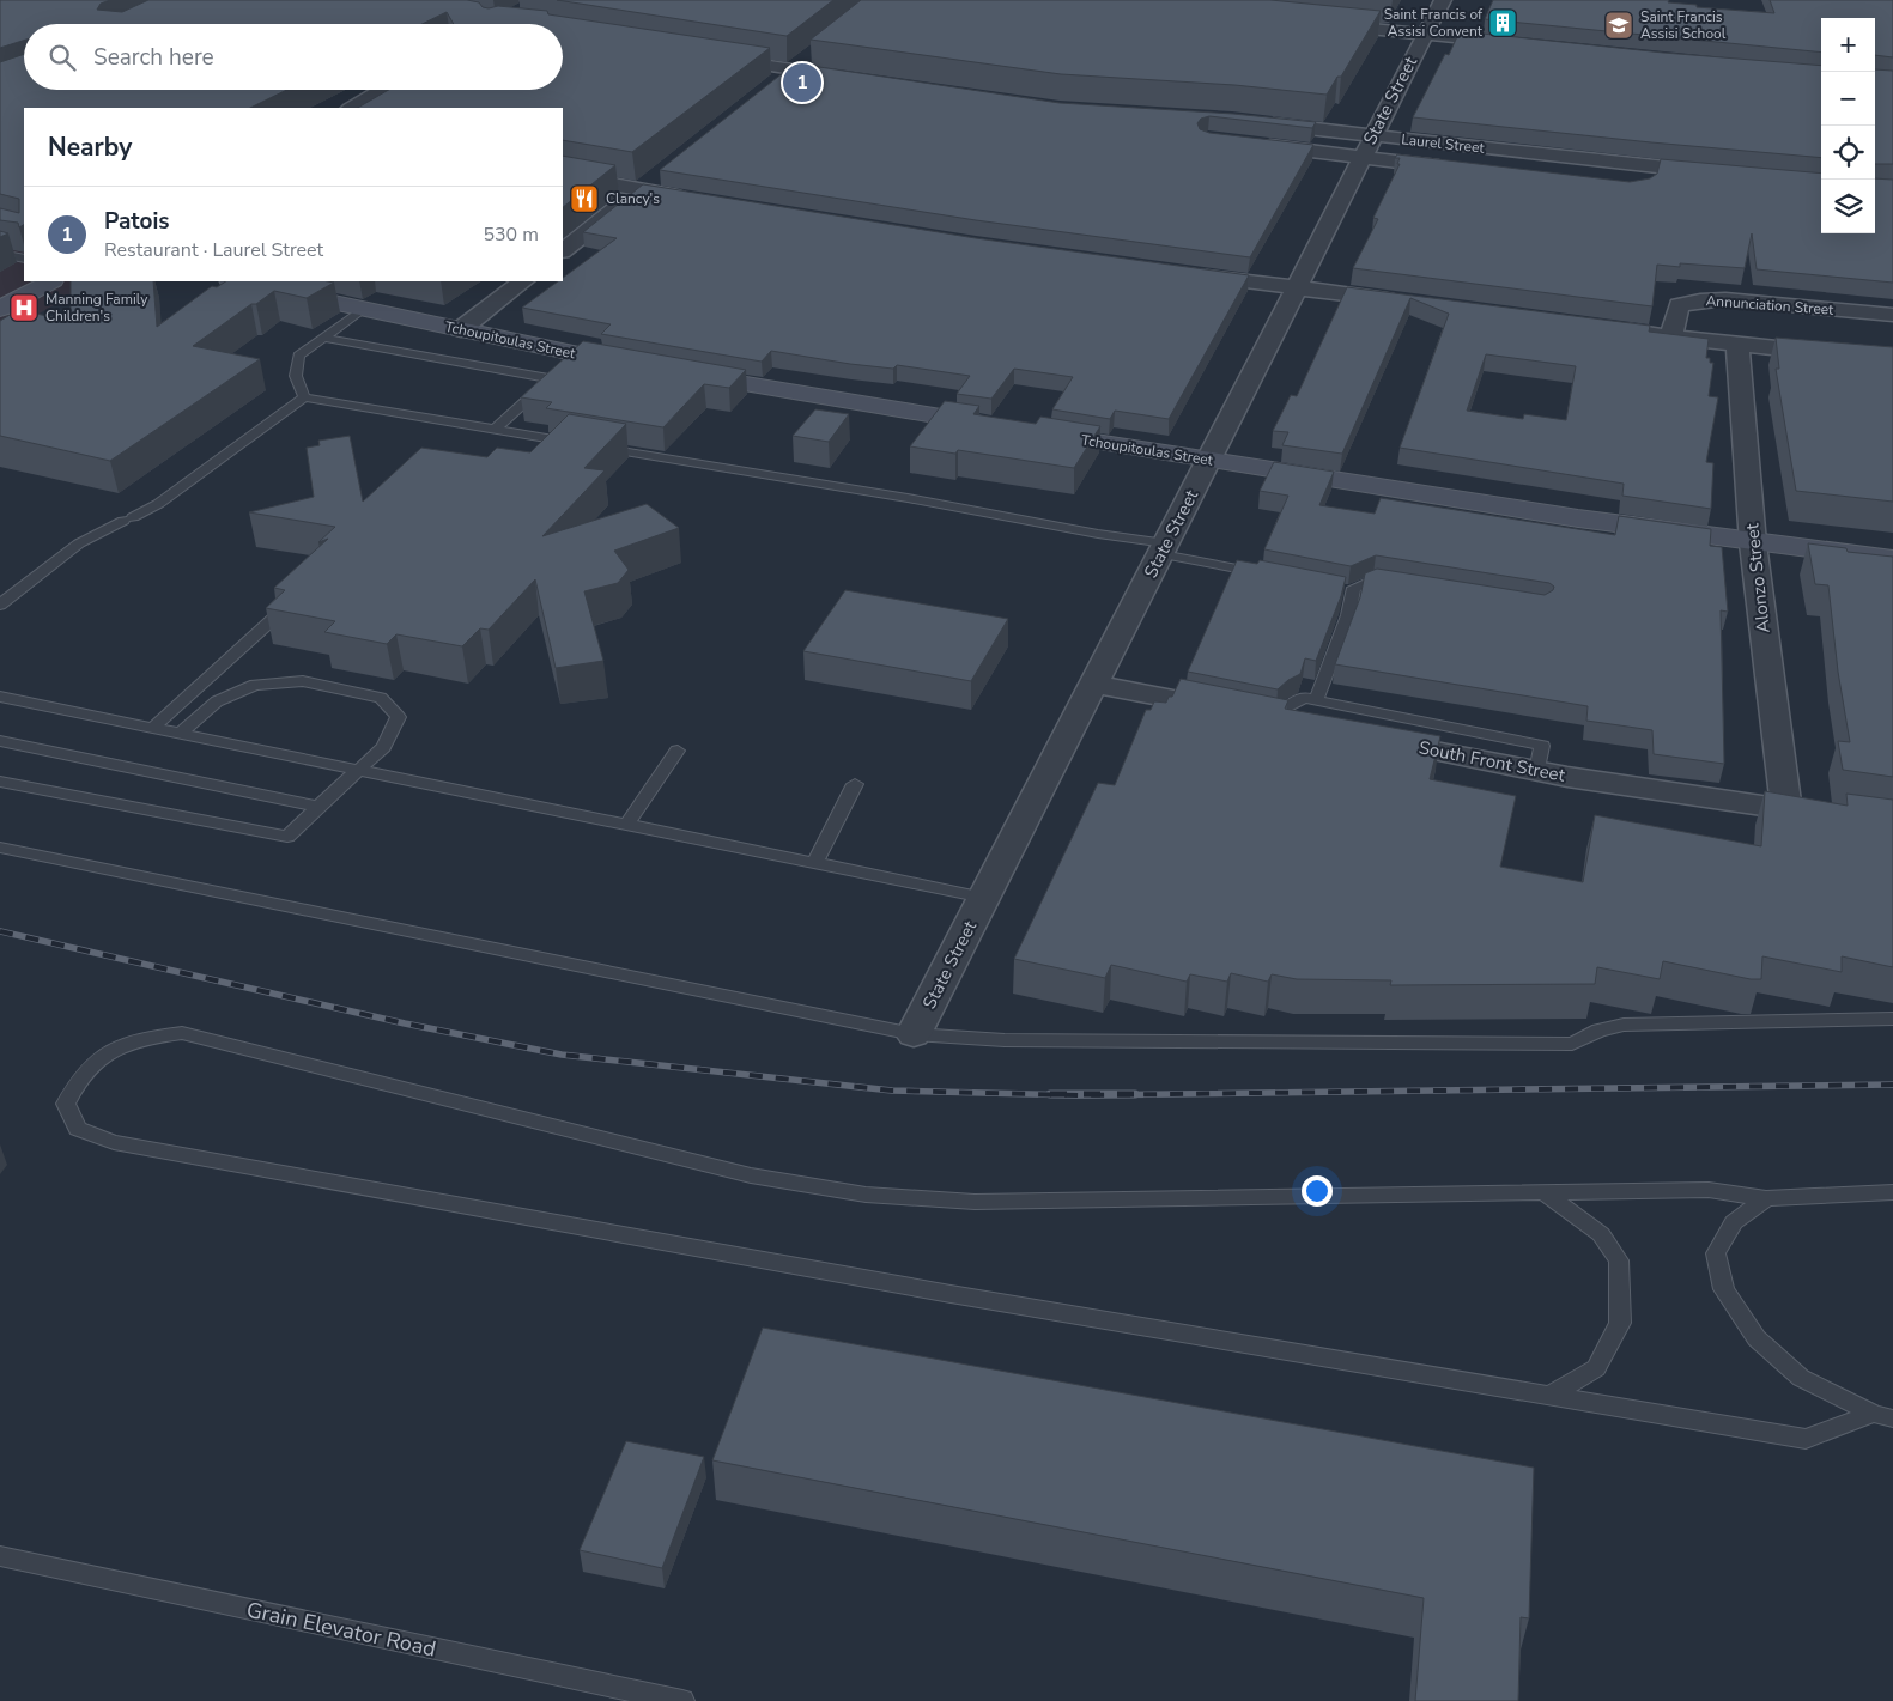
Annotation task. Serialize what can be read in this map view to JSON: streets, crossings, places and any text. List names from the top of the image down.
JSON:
{
  "streets": {
    "street": [
      "State Street",
      "Laurel Street",
      "Annunciation Street",
      "Tchoupitoulas Street",
      "Alonzo Street",
      "South Front Street"
    ],
    "lane": ["Grain Elevator Road"]
  },
  "crossings": [
    ["State Street", "Laurel Street"],
    ["State Street", "Tchoupitoulas Street"],
    ["State Street", "South Front Street"],
    ["Tchoupitoulas Street", "Alonzo Street"],
    ["Alonzo Street", "South Front Street"]
  ],
  "places": {
    "building": ["Saint Francis of Assisi Convent"],
    "school or university": ["Saint Francis Assisi School"],
    "restaurant": ["Clancy's"],
    "hospital": ["Manning Family Children's"]
  },
  "page": {
    "map_buttons": ["+", "−"],
    "search": "Search here",
    "pins": "1",
    "heading": "Nearby",
    "list": [
      {
        "mark": "1",
        "name": "Patois",
        "note": "Restaurant · Laurel Street",
        "value": "530 m"
      }
    ]
  }
}
